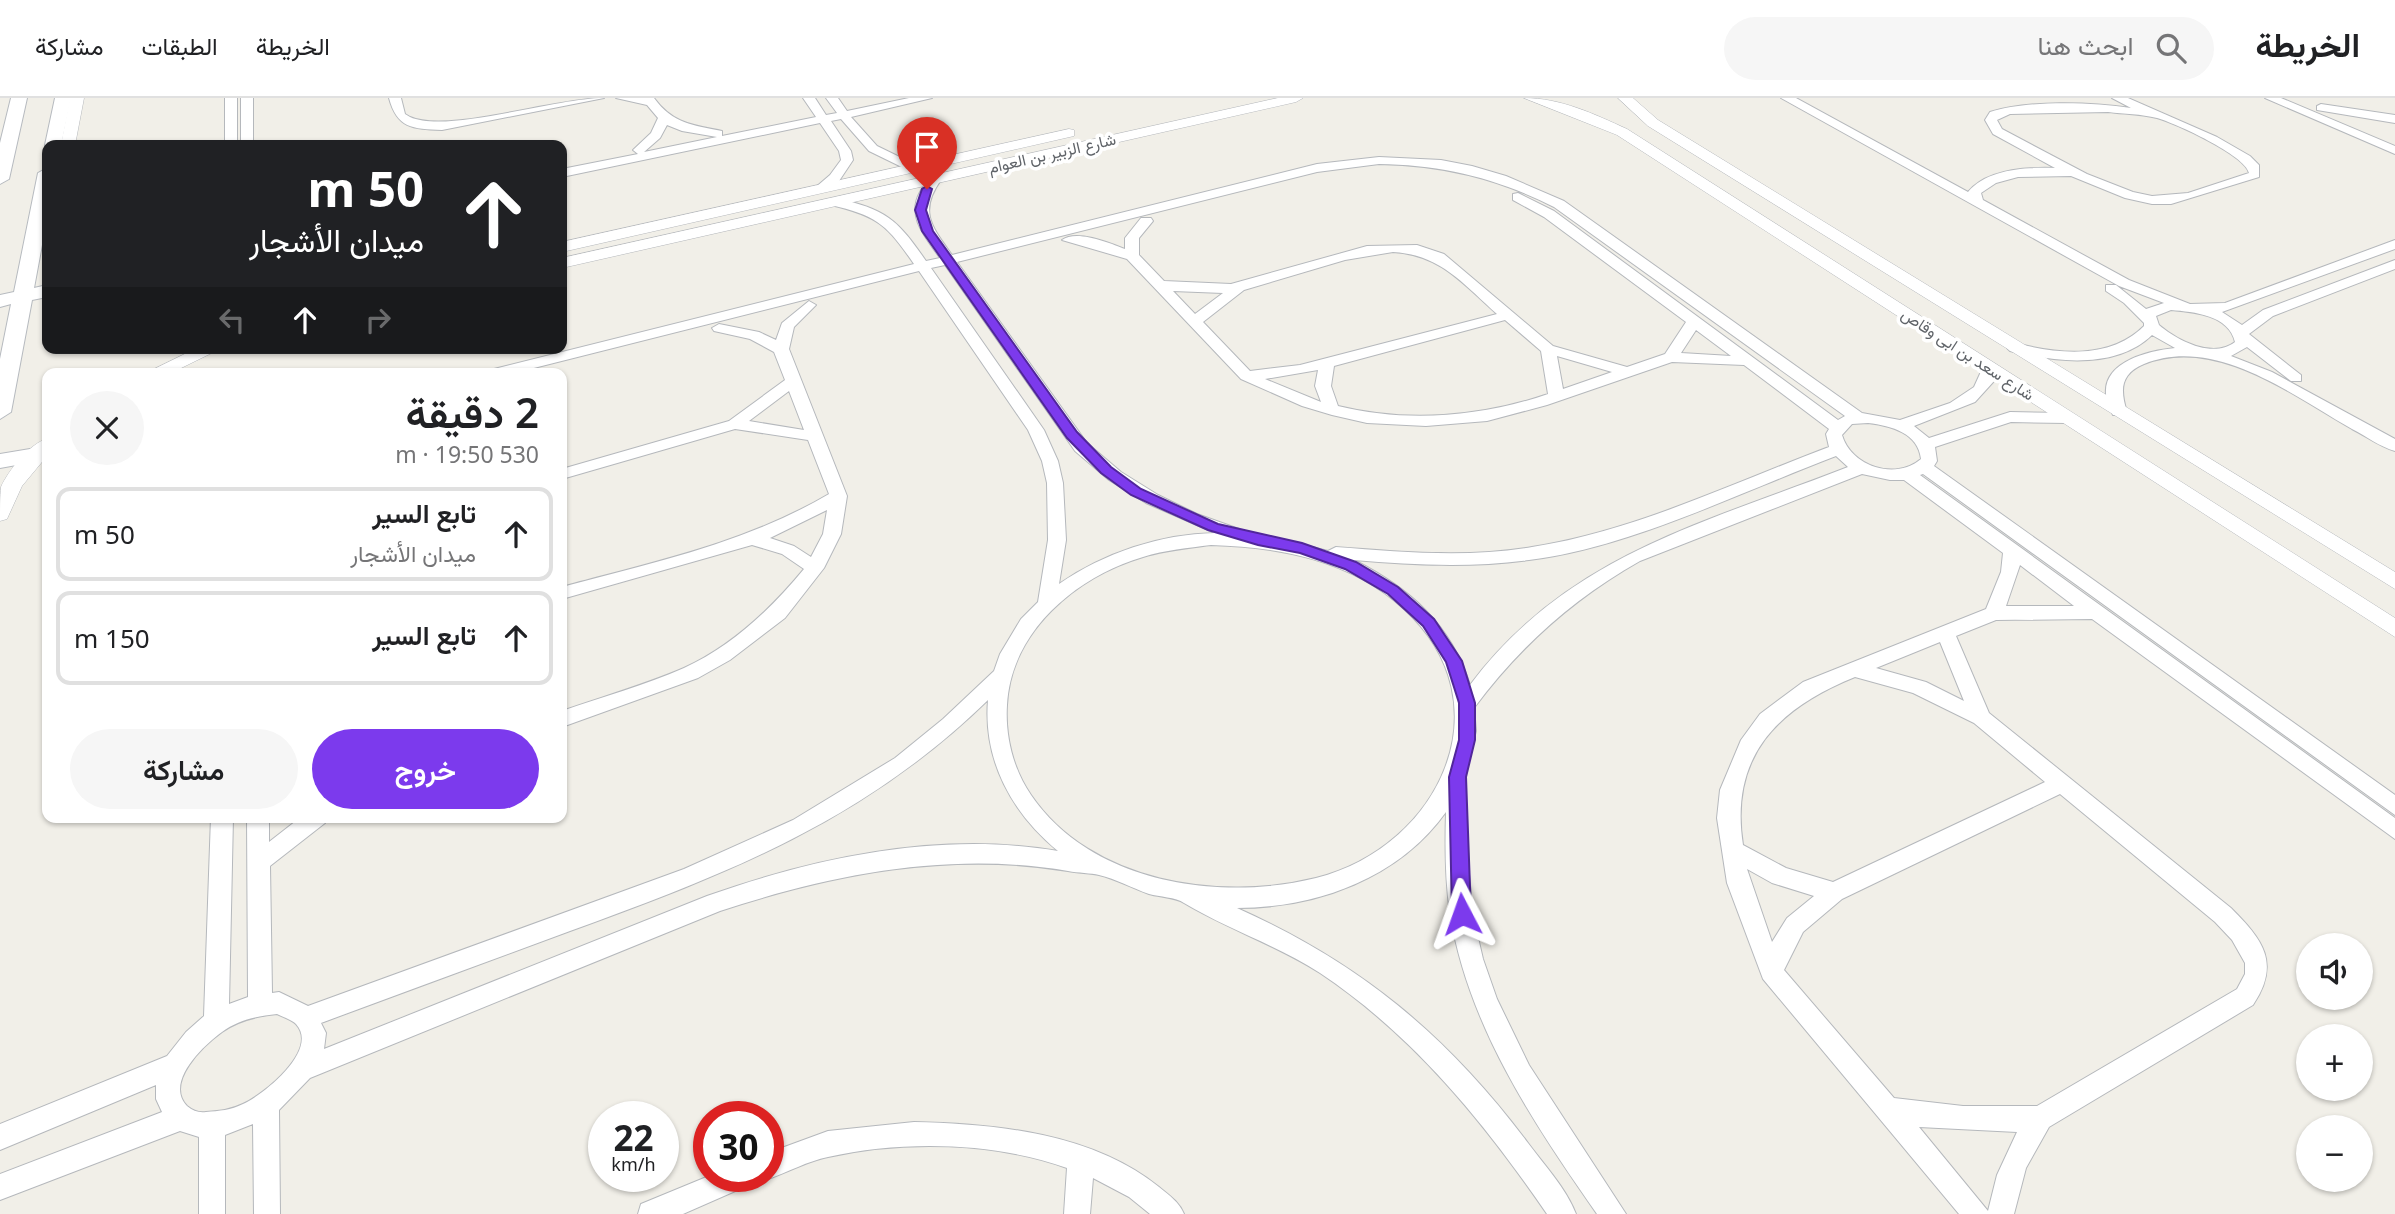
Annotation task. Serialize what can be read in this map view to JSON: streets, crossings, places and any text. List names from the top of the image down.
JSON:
{
  "streets": {
    "street": ["شارع الزبير بن العوام", "شارع سعد بن ابى وقاص"]
  },
  "page": {
    "header": "الخريطة",
    "search": "ابحث هنا",
    "nav": ["الخريطة", "الطبقات", "مشاركة"],
    "turn": ["50 m", "ميدان الأشجار"],
    "heading": ["2 دقيقة", "530 m · 19:50"],
    "list": [
      {
        "name": "تابع السير",
        "note": "ميدان الأشجار",
        "value": "50 m"
      },
      {
        "name": "تابع السير",
        "value": "150 m"
      }
    ],
    "buttons": ["خروج", "مشاركة"],
    "map_buttons": ["+", "−"],
    "speed": "22 km/h",
    "limit": "30"
  }
}
